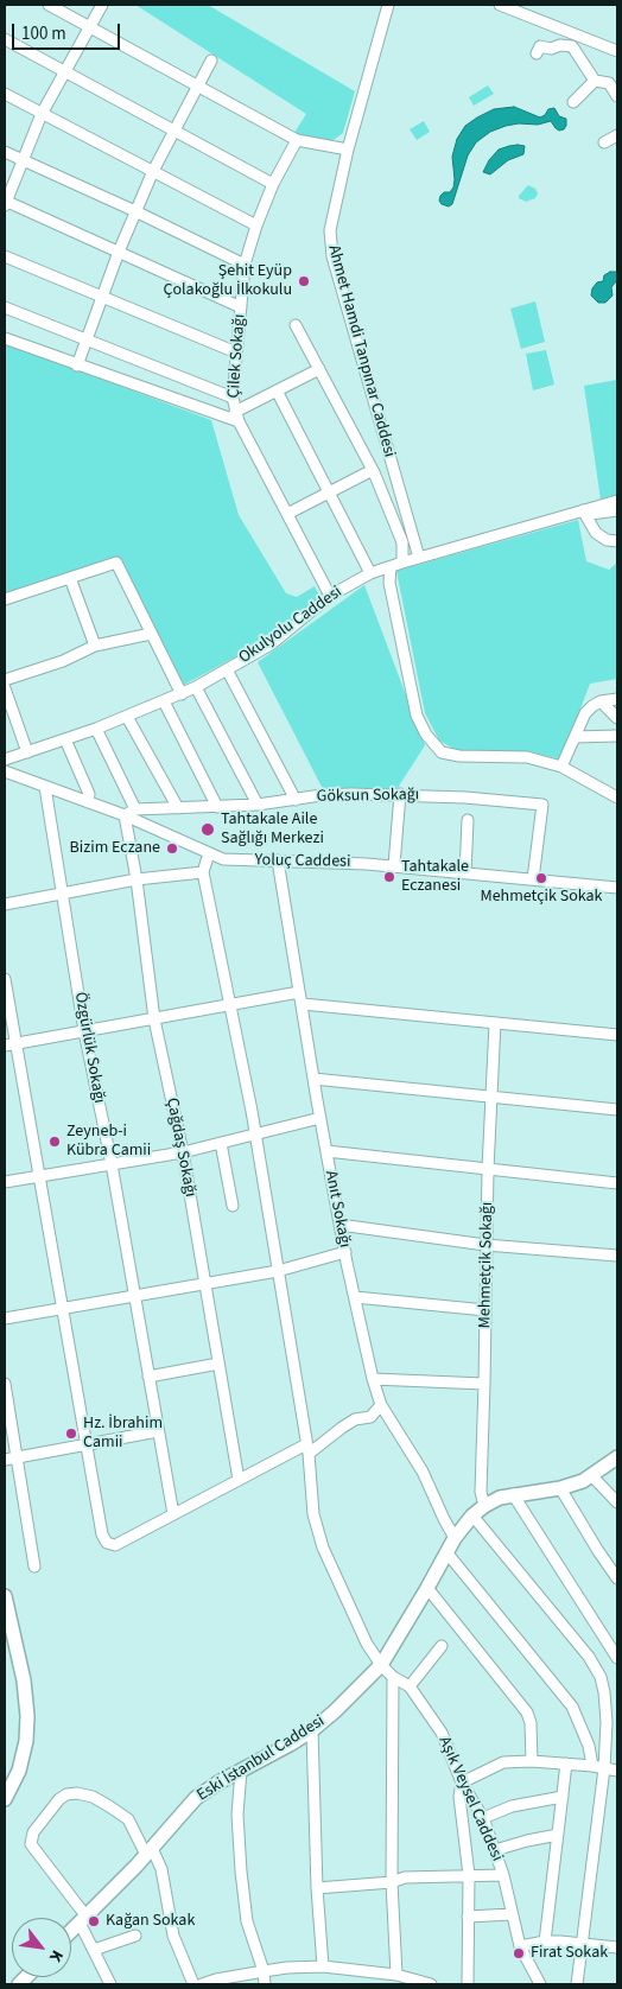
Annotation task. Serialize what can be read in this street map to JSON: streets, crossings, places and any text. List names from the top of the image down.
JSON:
{
  "streets": {
    "main road": ["Eski İstanbul Caddesi"],
    "street": [
      "Ahmet Hamdi Tanpınar Caddesi",
      "Çilek Sokağı",
      "Okulyolu Caddesi",
      "Göksun Sokağı",
      "Yoluç Caddesi",
      "Özgürlük Sokağı",
      "Çağdaş Sokağı",
      "Anıt Sokağı",
      "Mehmetçik Sokağı",
      "Aşık Veysel Caddesi"
    ]
  },
  "crossings": [
    ["Ahmet Hamdi Tanpınar Caddesi", "Okulyolu Caddesi"],
    ["Çilek Sokağı", "Okulyolu Caddesi"],
    ["Göksun Sokağı", "Yoluç Caddesi"],
    ["Göksun Sokağı", "Çağdaş Sokağı"],
    ["Yoluç Caddesi", "Özgürlük Sokağı"],
    ["Yoluç Caddesi", "Çağdaş Sokağı"],
    ["Yoluç Caddesi", "Anıt Sokağı"],
    ["Anıt Sokağı", "Eski İstanbul Caddesi"],
    ["Mehmetçik Sokağı", "Eski İstanbul Caddesi"],
    ["Eski İstanbul Caddesi", "Aşık Veysel Caddesi"]
  ],
  "places": [
    "Şehit Eyüp Çolakoğlu İlkokulu",
    "Tahtakale Aile Sağlığı Merkezi",
    "Bizim Eczane",
    "Tahtakale Eczanesi",
    "Mehmetçik Sokak",
    "Zeyneb-i Kübra Camii",
    "Hz. İbrahim Camii",
    "Kağan Sokak",
    "Firat Sokak"
  ],
  "scale_bar": "100 m",
  "north": "bottom right"
}
